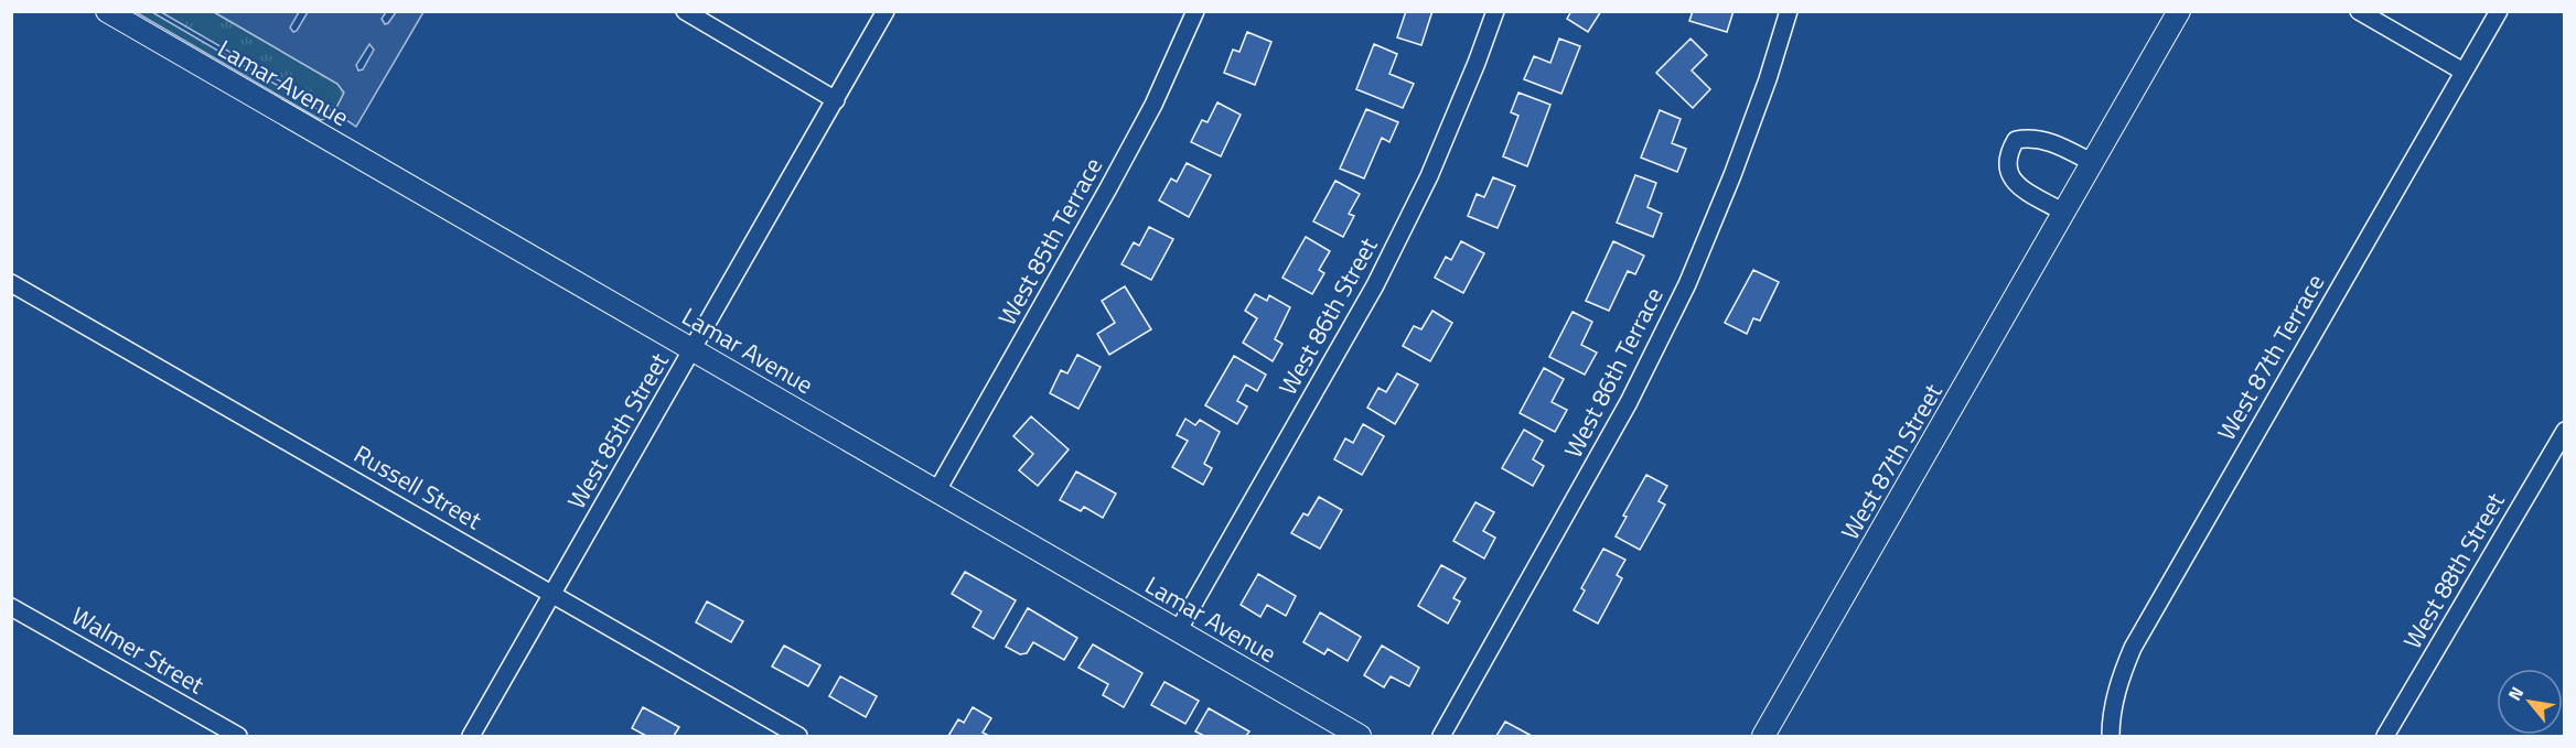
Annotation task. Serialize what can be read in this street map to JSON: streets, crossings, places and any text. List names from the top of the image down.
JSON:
{
  "streets": {
    "street": [
      "Lamar Avenue",
      "West 85th Terrace",
      "West 86th Street",
      "West 87th Terrace",
      "West 86th Terrace",
      "West 85th Street",
      "West 87th Street",
      "Russell Street",
      "West 88th Street",
      "Walmer Street"
    ]
  },
  "crossings": [
    ["Lamar Avenue", "West 85th Terrace"],
    ["Lamar Avenue", "West 86th Street"],
    ["Lamar Avenue", "West 85th Street"],
    ["West 85th Street", "Russell Street"]
  ],
  "north": "top left"
}
